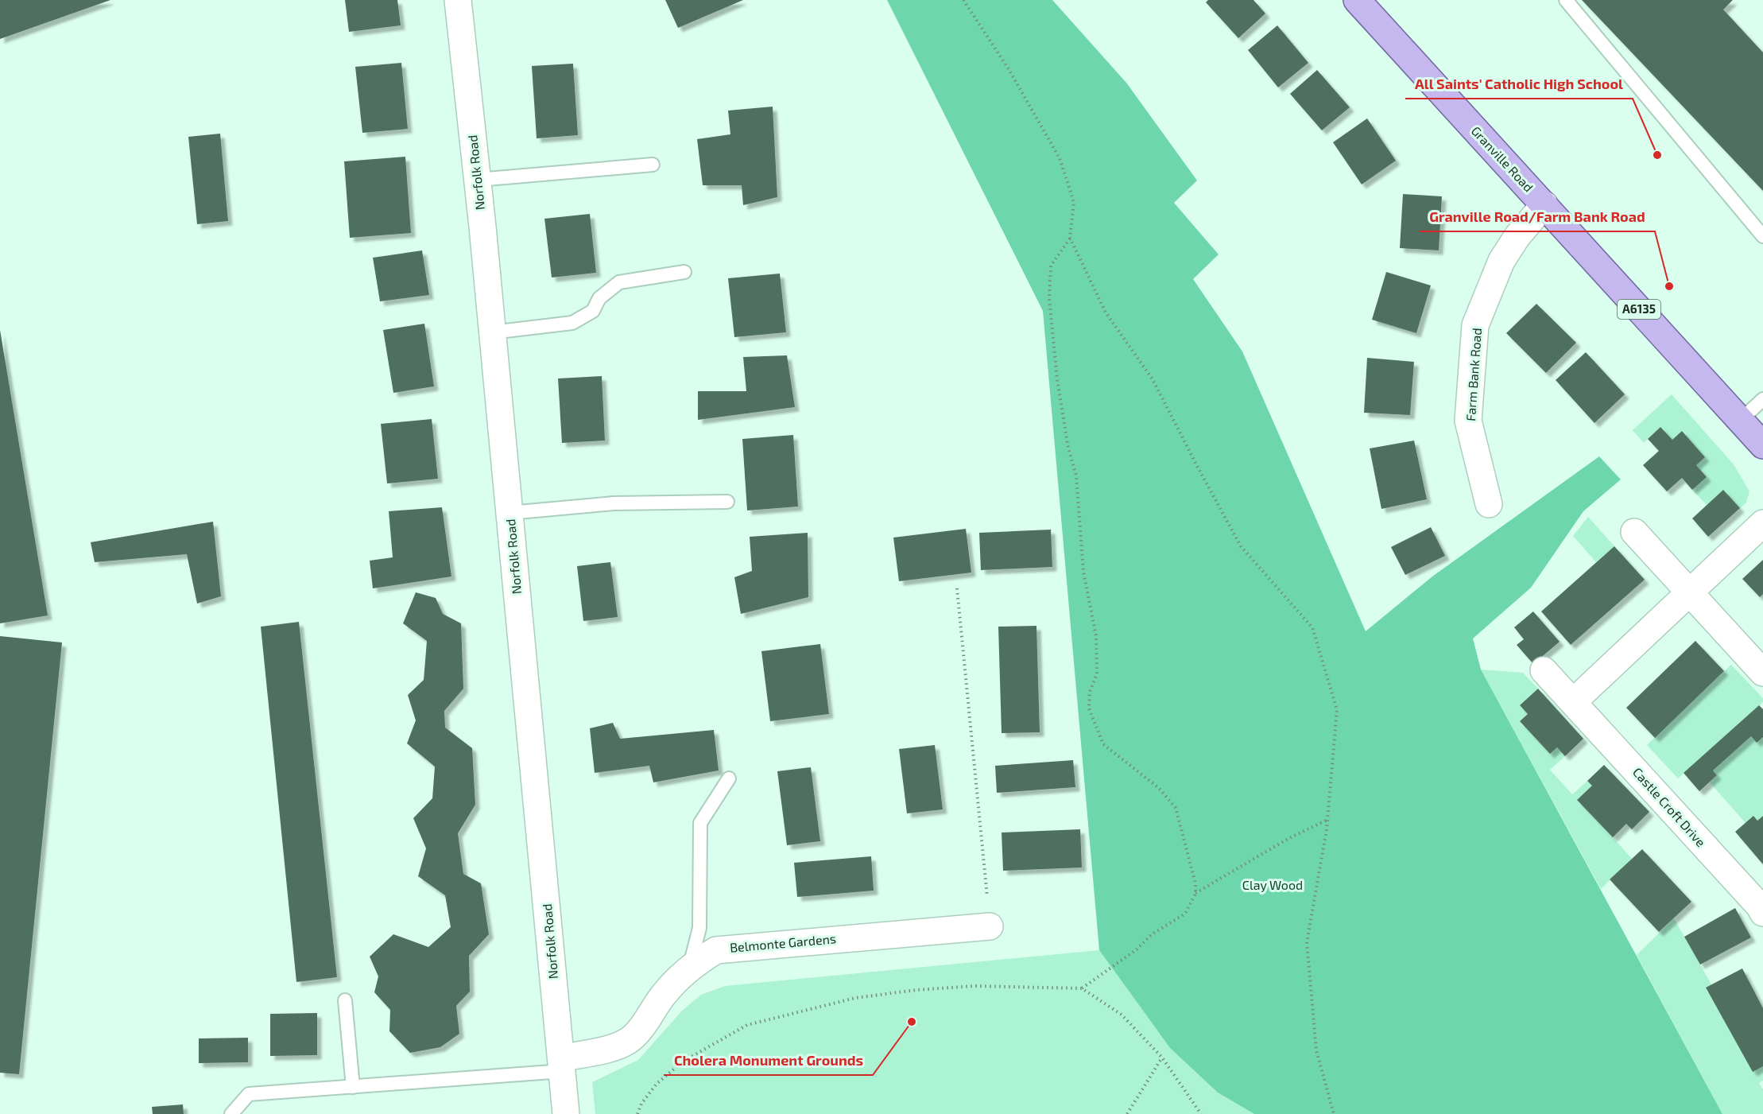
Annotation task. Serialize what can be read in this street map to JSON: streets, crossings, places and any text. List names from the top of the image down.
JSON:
{
  "streets": {
    "main road": ["Granville Road", "A6135"],
    "street": [
      "Norfolk Road",
      "Farm Bank Road",
      "Castle Croft Drive",
      "Belmonte Gardens"
    ]
  },
  "crossings": [
    ["Granville Road", "Farm Bank Road"],
    ["Norfolk Road", "Belmonte Gardens"]
  ],
  "parks": ["Clay Wood"],
  "places": ["All Saints' Catholic High School", "Granville Road/Farm Bank Road", "Cholera Monument Grounds"]
}
